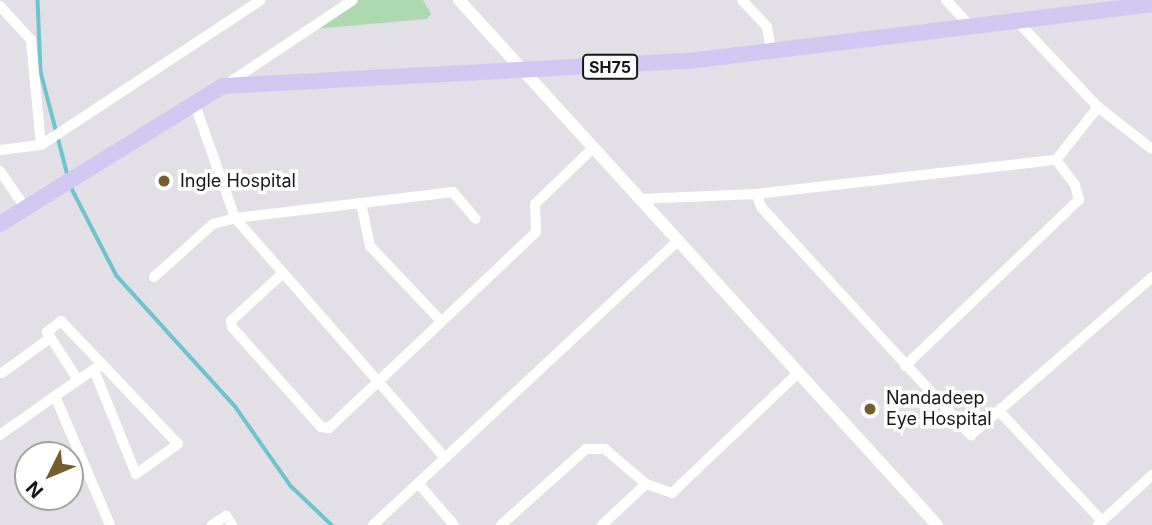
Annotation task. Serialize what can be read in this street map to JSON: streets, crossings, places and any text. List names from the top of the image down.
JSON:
{
  "streets": {
    "main road": ["SH75"]
  },
  "places": ["Ingle Hospital", "Nandadeep Eye Hospital"],
  "north": "bottom left"
}
